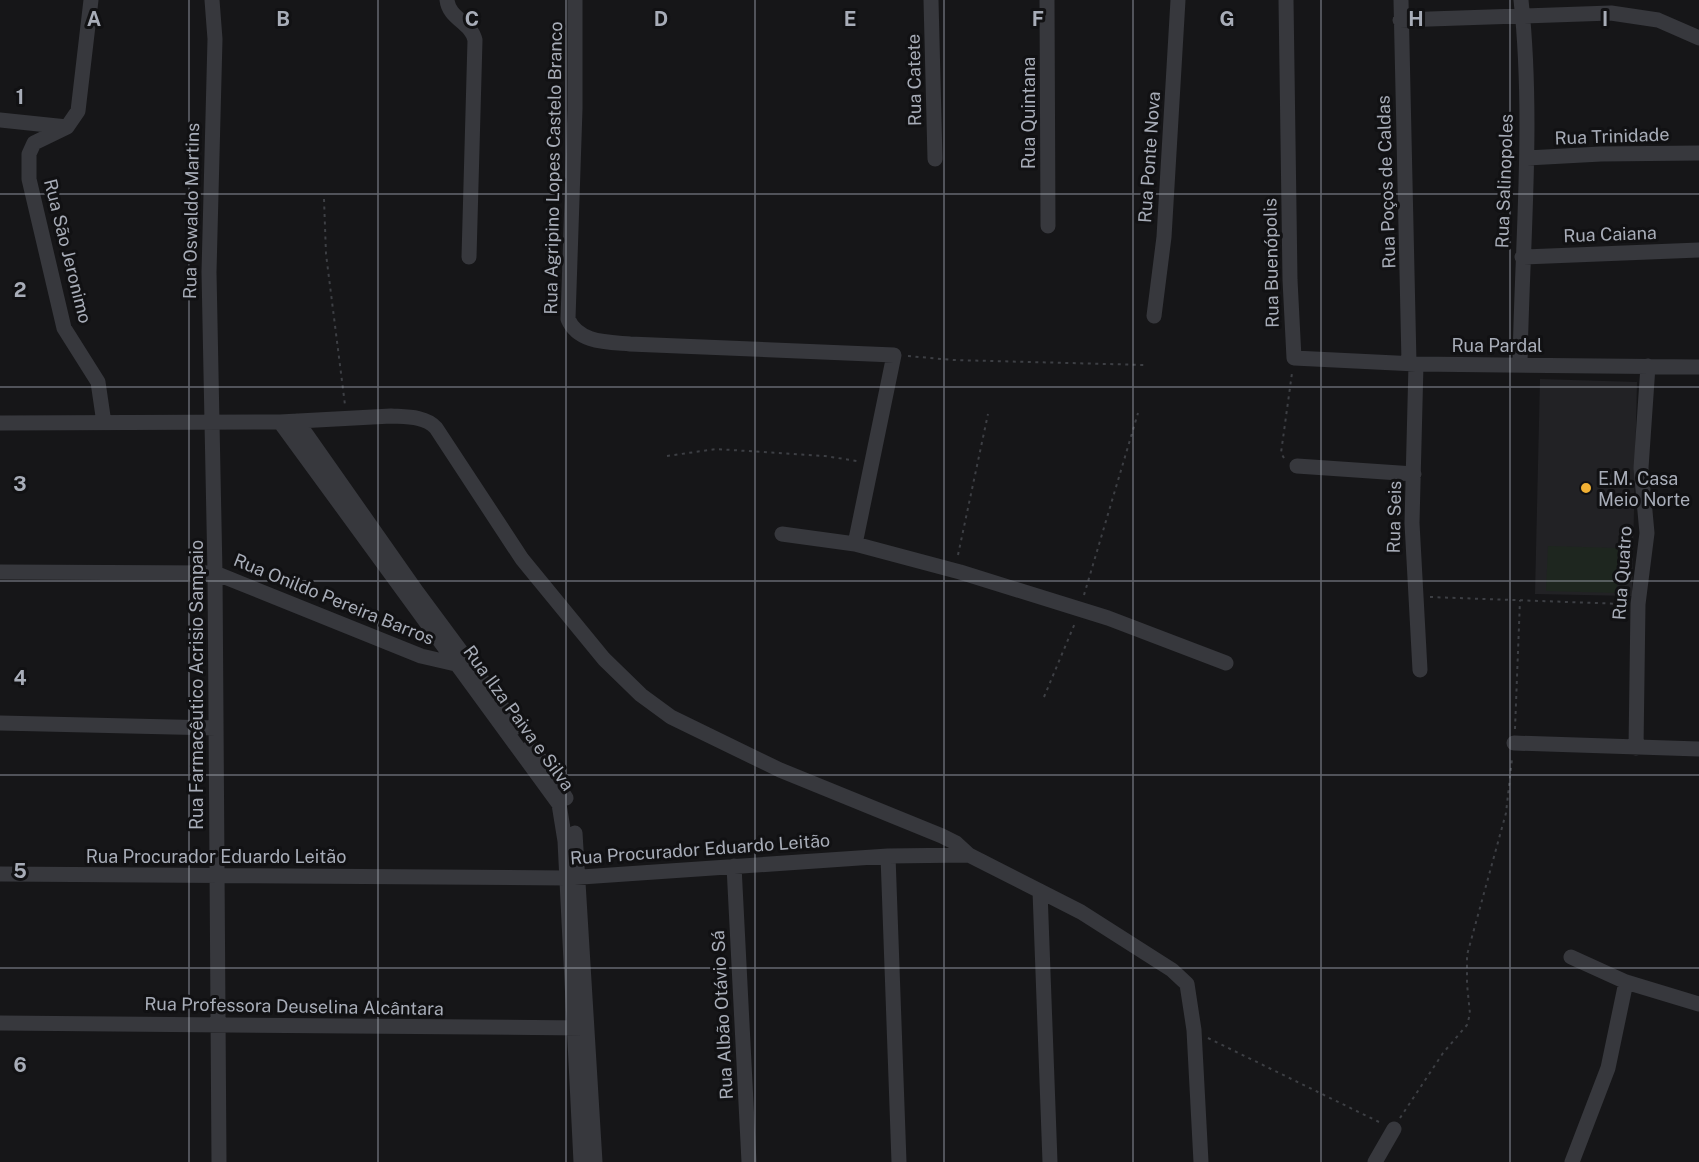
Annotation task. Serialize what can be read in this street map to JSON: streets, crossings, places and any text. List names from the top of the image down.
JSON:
{
  "streets": {
    "street": [
      "Rua Catete",
      "Rua Quintana",
      "Rua Trinidade",
      "Rua Ponte Nova",
      "Rua Agripino Lopes Castelo Branco",
      "Rua Salinopoles",
      "Rua Poços de Caldas",
      "Rua Oswaldo Martins",
      "Rua Caiana",
      "Rua São Jeronimo",
      "Rua Buenópolis",
      "Rua Pardal",
      "Rua Seis",
      "Rua Quatro",
      "Rua Onildo Pereira Barros",
      "Rua Farmacêutico Acrisio Sampaio",
      "Rua Ilza Paiva e Silva",
      "Rua Procurador Eduardo Leitão",
      "Rua Professora Deuselina Alcântara",
      "Rua Albão Otávio Sá"
    ]
  },
  "crossings": [
    ["Rua Trinidade", "Rua Salinopoles"],
    ["Rua Salinopoles", "Rua Caiana"],
    ["Rua Salinopoles", "Rua Pardal"],
    ["Rua Poços de Caldas", "Rua Pardal"],
    ["Rua Poços de Caldas", "Rua Seis"],
    ["Rua Oswaldo Martins", "Rua Farmacêutico Acrisio Sampaio"],
    ["Rua Buenópolis", "Rua Pardal"],
    ["Rua Pardal", "Rua Seis"],
    ["Rua Pardal", "Rua Quatro"],
    ["Rua Onildo Pereira Barros", "Rua Farmacêutico Acrisio Sampaio"],
    ["Rua Onildo Pereira Barros", "Rua Ilza Paiva e Silva"],
    ["Rua Farmacêutico Acrisio Sampaio", "Rua Procurador Eduardo Leitão"],
    ["Rua Farmacêutico Acrisio Sampaio", "Rua Professora Deuselina Alcântara"],
    ["Rua Ilza Paiva e Silva", "Rua Procurador Eduardo Leitão"],
    ["Rua Ilza Paiva e Silva", "Rua Professora Deuselina Alcântara"],
    ["Rua Procurador Eduardo Leitão", "Rua Albão Otávio Sá"]
  ],
  "places": ["E.M. Casa Meio Norte"],
  "grid": {
    "columns": [
      "A",
      "B",
      "C",
      "D",
      "E",
      "F",
      "G",
      "H",
      "I"
    ],
    "rows": [
      "1",
      "2",
      "3",
      "4",
      "5",
      "6"
    ]
  }
}
